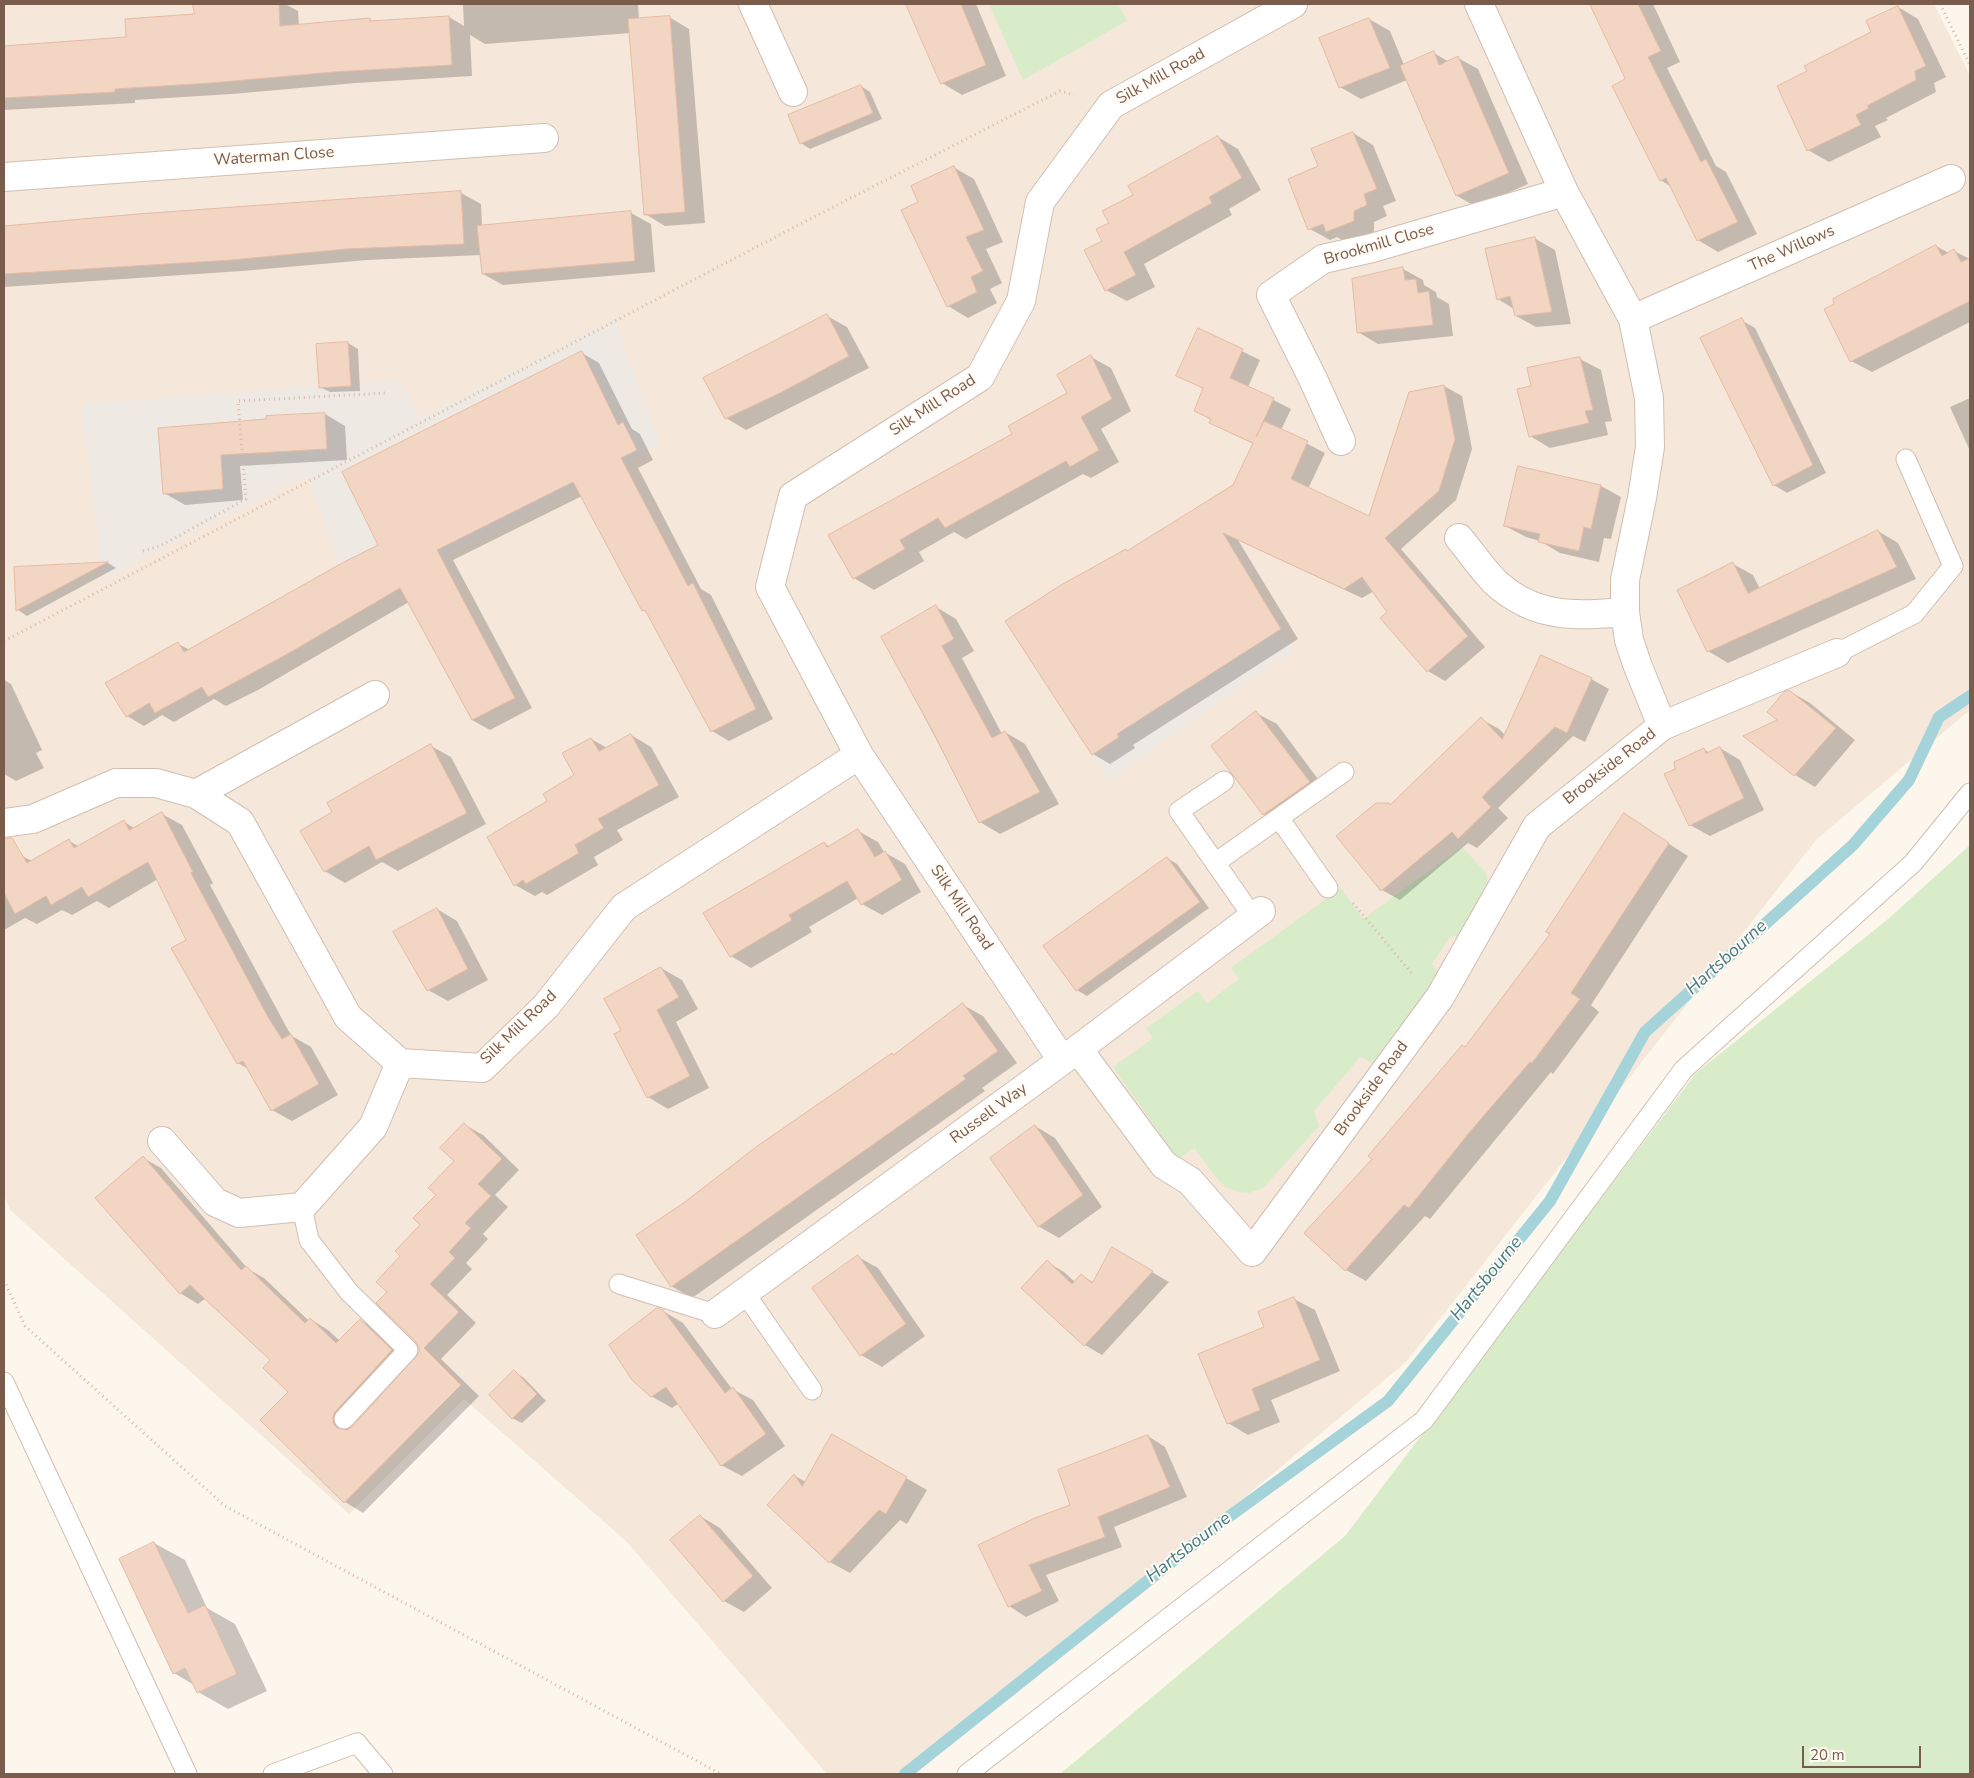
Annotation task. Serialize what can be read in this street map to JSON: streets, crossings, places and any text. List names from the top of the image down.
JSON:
{
  "streets": {
    "street": [
      "Silk Mill Road",
      "Waterman Close",
      "Brookmill Close",
      "The Willows",
      "Brookside Road",
      "Russell Way"
    ]
  },
  "crossings": [
    ["Silk Mill Road", "Brookside Road"],
    ["Silk Mill Road", "Russell Way"],
    ["Brookmill Close", "Brookside Road"],
    ["The Willows", "Brookside Road"],
    ["Brookside Road", "Russell Way"]
  ],
  "water": ["Hartsbourne"],
  "scale_bar": "20 m"
}
